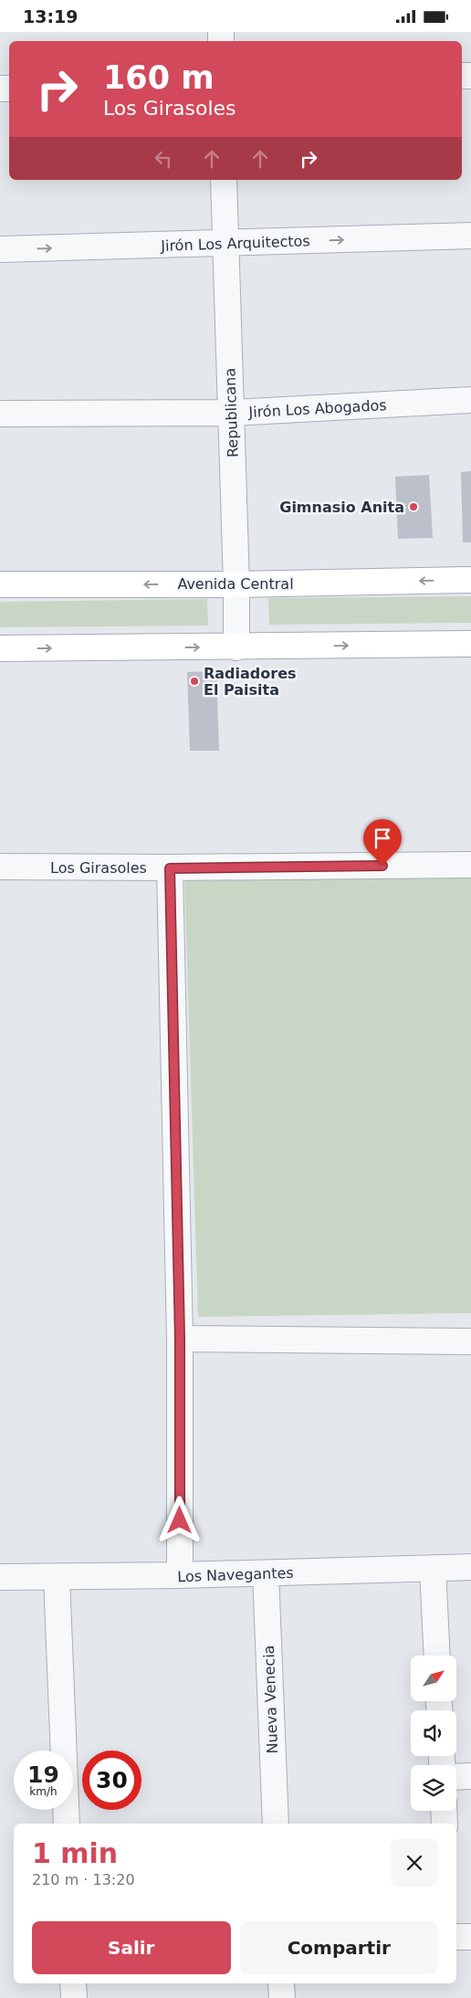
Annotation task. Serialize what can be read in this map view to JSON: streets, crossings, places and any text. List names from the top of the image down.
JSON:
{
  "streets": {
    "main road": ["Avenida Central"],
    "street": [
      "Jirón Los Arquitectos",
      "Jirón Los Abogados",
      "Republicana",
      "Los Girasoles",
      "Los Navegantes",
      "Nueva Venecia"
    ]
  },
  "crossings": [
    ["Jirón Los Arquitectos", "Republicana"],
    ["Jirón Los Abogados", "Republicana"],
    ["Republicana", "Avenida Central"],
    ["Los Navegantes", "Nueva Venecia"]
  ],
  "one_way": ["Jirón Los Arquitectos"],
  "places": ["Gimnasio Anita", "Radiadores El Paisita"],
  "north": "top right",
  "page": {
    "status": "13:19",
    "turn": ["160 m", "Los Girasoles"],
    "speed": "19 km/h",
    "limit": "30",
    "heading": ["1 min", "210 m · 13:20"],
    "buttons": ["Salir", "Compartir"]
  }
}
